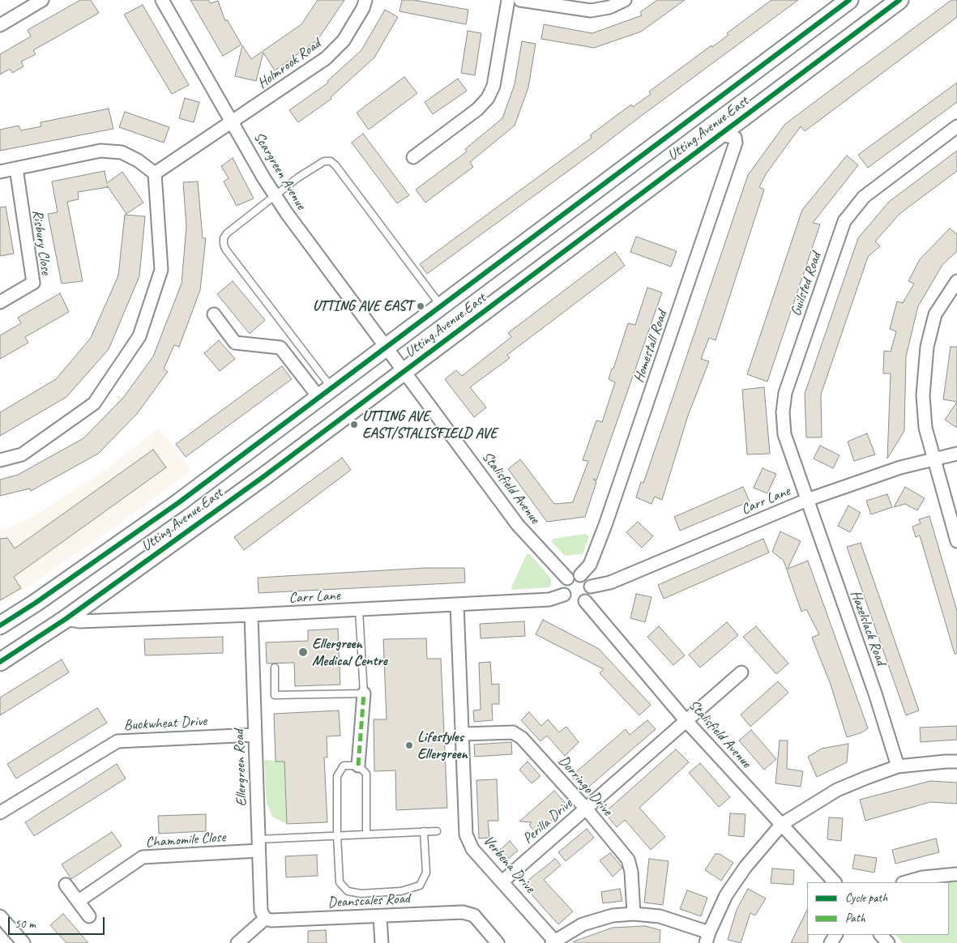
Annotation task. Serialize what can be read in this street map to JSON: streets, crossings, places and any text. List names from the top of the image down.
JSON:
{
  "streets": {
    "street": [
      "Holmrook Road",
      "Utting Avenue East",
      "Scargreen Avenue",
      "Risbury Close",
      "Guilsted Road",
      "Homestall Road",
      "Stalisfield Avenue",
      "Carr Lane",
      "Hazelslack Road",
      "Buckwheat Drive",
      "Ellergreen Road",
      "Dorringo Drive",
      "Perilla Drive",
      "Chamomile Close",
      "Verbena Drive",
      "Deanscales Road"
    ]
  },
  "crossings": [
    ["Holmrook Road", "Scargreen Avenue"],
    ["Utting Avenue East", "Scargreen Avenue"],
    ["Utting Avenue East", "Homestall Road"],
    ["Utting Avenue East", "Stalisfield Avenue"],
    ["Utting Avenue East", "Carr Lane"],
    ["Scargreen Avenue", "Stalisfield Avenue"],
    ["Guilsted Road", "Carr Lane"],
    ["Guilsted Road", "Hazelslack Road"],
    ["Homestall Road", "Stalisfield Avenue"],
    ["Homestall Road", "Carr Lane"],
    ["Stalisfield Avenue", "Carr Lane"],
    ["Stalisfield Avenue", "Perilla Drive"],
    ["Carr Lane", "Hazelslack Road"],
    ["Carr Lane", "Ellergreen Road"],
    ["Carr Lane", "Verbena Drive"],
    ["Buckwheat Drive", "Ellergreen Road"],
    ["Ellergreen Road", "Chamomile Close"],
    ["Ellergreen Road", "Deanscales Road"],
    ["Dorringo Drive", "Perilla Drive"],
    ["Dorringo Drive", "Verbena Drive"],
    ["Perilla Drive", "Verbena Drive"]
  ],
  "places": [
    "UTTING AVE EAST",
    "UTTING AVE EAST/STALISFIELD AVE",
    "Ellergreen Medical Centre",
    "Lifestyles Ellergreen"
  ],
  "legend": ["Cycle path", "Path"],
  "scale_bar": "50 m"
}
